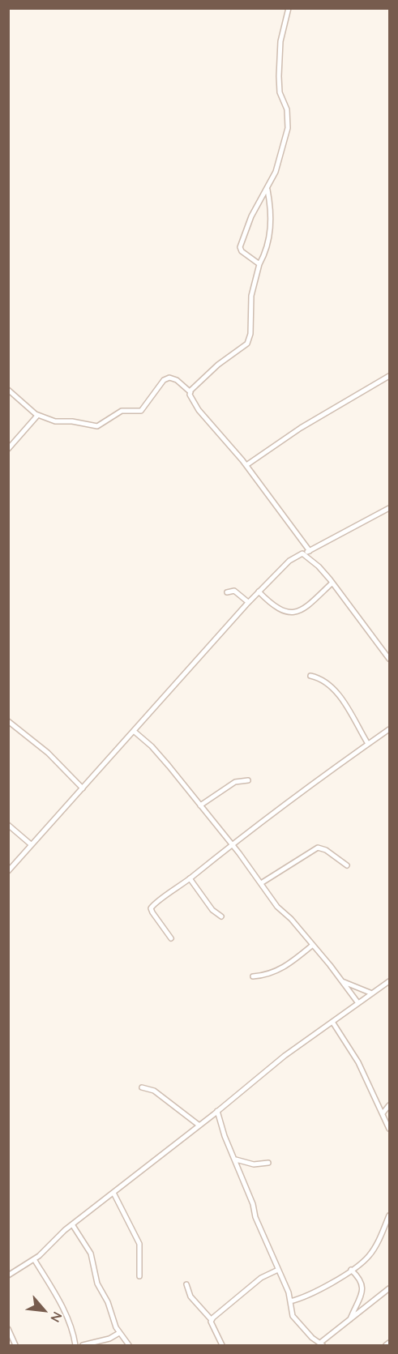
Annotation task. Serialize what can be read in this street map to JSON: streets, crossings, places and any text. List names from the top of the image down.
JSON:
{
  "north": "bottom right"
}
